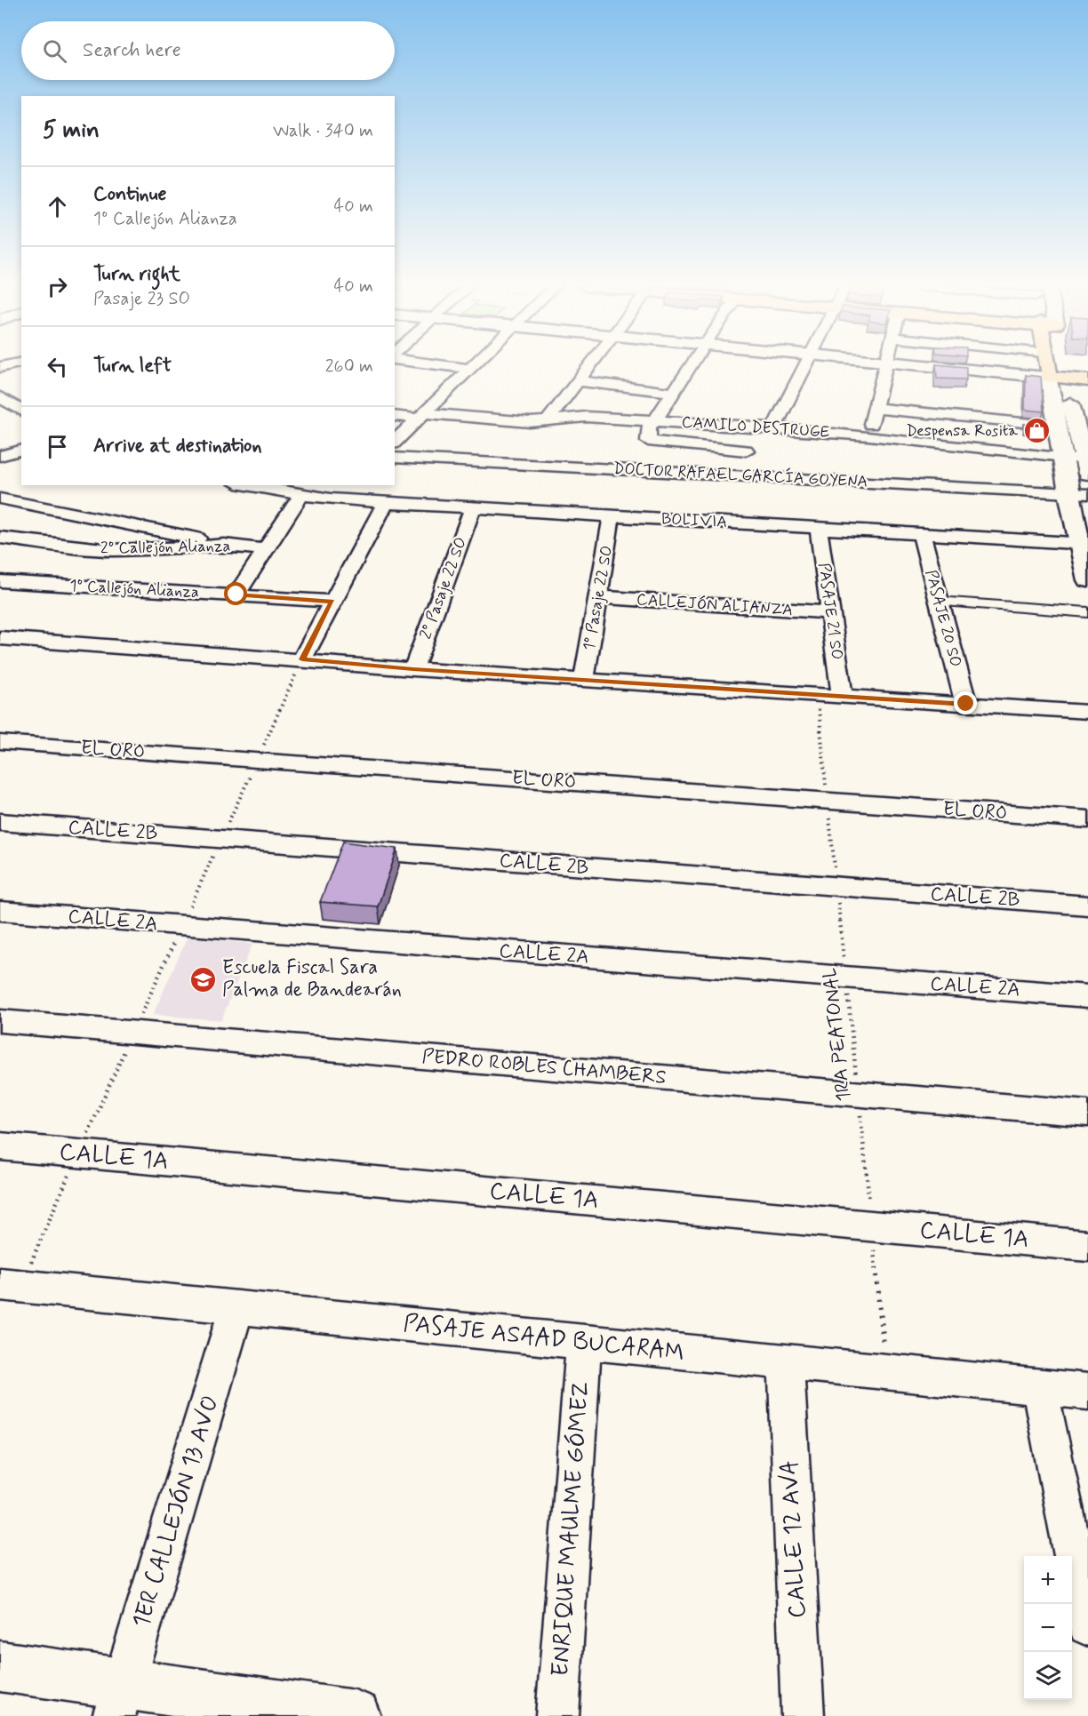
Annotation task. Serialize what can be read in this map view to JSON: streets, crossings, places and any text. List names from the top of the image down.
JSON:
{
  "streets": {
    "street": [
      "CAMILO DESTRUGE",
      "DOCTOR RAFAEL GARCÍA GOYENA",
      "BOLIVIA",
      "2º Callejón Alianza",
      "2º Pasaje 22 SO",
      "1º Callejón Alianza",
      "1º Pasaje 22 SO",
      "CALLEJÓN ALIANZA",
      "PASAJE 21 SO",
      "PASAJE 20 SO",
      "EL ORO",
      "CALLE 2B",
      "CALLE 2A",
      "PEDRO ROBLES CHAMBERS",
      "CALLE 1A",
      "PASAJE ASAAD BUCARAM",
      "1ER CALLEJÓN 13 AVO",
      "ENRIQUE MAULME GÓMEZ",
      "CALLE 12 AVA"
    ],
    "path": ["1RA PEATONAL"]
  },
  "crossings": [
    ["BOLIVIA", "2º Pasaje 22 SO"],
    ["BOLIVIA", "1º Pasaje 22 SO"],
    ["BOLIVIA", "PASAJE 21 SO"],
    ["BOLIVIA", "PASAJE 20 SO"],
    ["1º Pasaje 22 SO", "CALLEJÓN ALIANZA"],
    ["CALLEJÓN ALIANZA", "PASAJE 21 SO"],
    ["EL ORO", "1RA PEATONAL"],
    ["CALLE 2B", "1RA PEATONAL"],
    ["CALLE 2A", "1RA PEATONAL"],
    ["1RA PEATONAL", "PEDRO ROBLES CHAMBERS"],
    ["1RA PEATONAL", "CALLE 1A"],
    ["1RA PEATONAL", "PASAJE ASAAD BUCARAM"],
    ["PASAJE ASAAD BUCARAM", "1ER CALLEJÓN 13 AVO"],
    ["PASAJE ASAAD BUCARAM", "ENRIQUE MAULME GÓMEZ"],
    ["PASAJE ASAAD BUCARAM", "CALLE 12 AVA"]
  ],
  "places": {
    "shop": ["Despensa Rosita"],
    "school or university": ["Escuela Fiscal Sara Palma de Bandearán"]
  },
  "page": {
    "search": "Search here",
    "heading": ["5 min", "Walk · 340 m"],
    "list": [
      ["Continue", "1º Callejón Alianza", "40 m"],
      ["Turn right", "Pasaje 23 SO", "40 m"],
      ["Turn left", "260 m"],
      "Arrive at destination"
    ],
    "map_buttons": ["+", "−"]
  }
}
